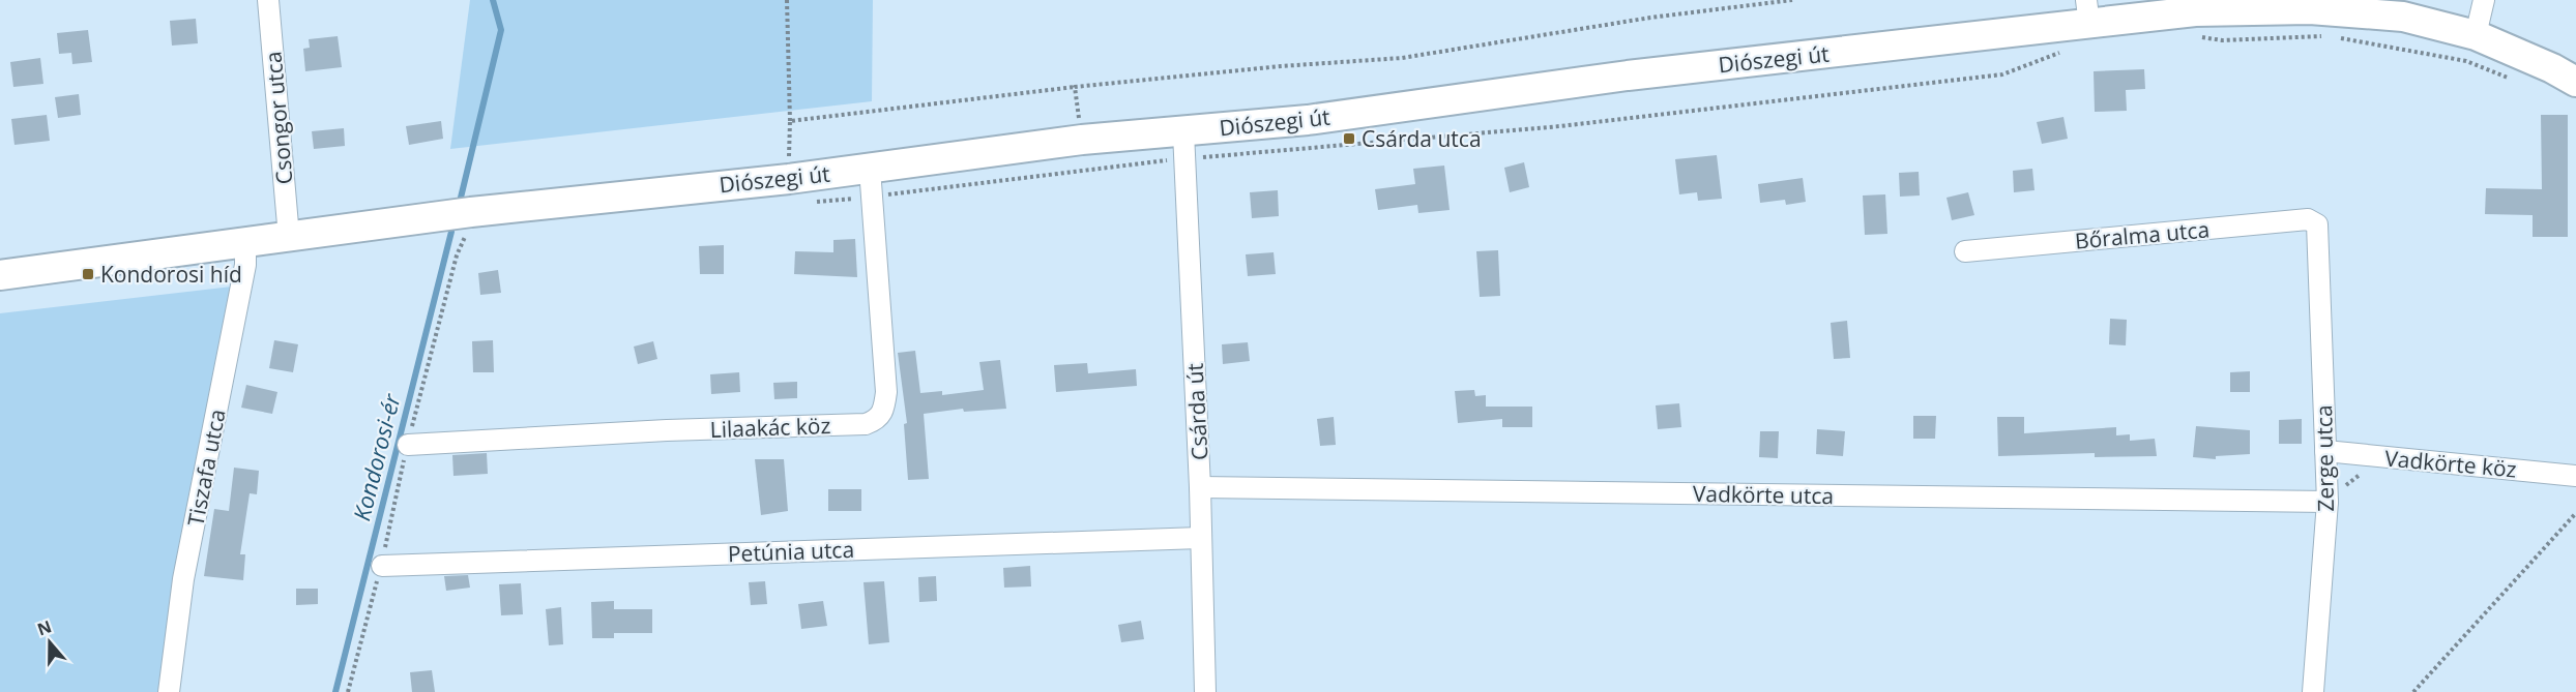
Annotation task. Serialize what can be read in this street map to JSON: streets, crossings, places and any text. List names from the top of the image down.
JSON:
{
  "streets": {
    "main road": ["Diószegi út"],
    "street": [
      "Csongor utca",
      "Bőralma utca",
      "Csárda út",
      "Lilaakác köz",
      "Zerge utca",
      "Vadkörte köz",
      "Tiszafa utca",
      "Vadkörte utca",
      "Petúnia utca"
    ]
  },
  "crossings": [
    ["Diószegi út", "Csongor utca"],
    ["Diószegi út", "Csárda út"],
    ["Diószegi út", "Lilaakác köz"],
    ["Diószegi út", "Tiszafa utca"],
    ["Bőralma utca", "Zerge utca"],
    ["Csárda út", "Vadkörte utca"],
    ["Csárda út", "Petúnia utca"],
    ["Zerge utca", "Vadkörte köz"],
    ["Zerge utca", "Vadkörte utca"]
  ],
  "water": ["Kondorosi-ér"],
  "places": {
    "transit": ["Csárda utca", "Kondorosi híd"]
  },
  "north": "top"
}
